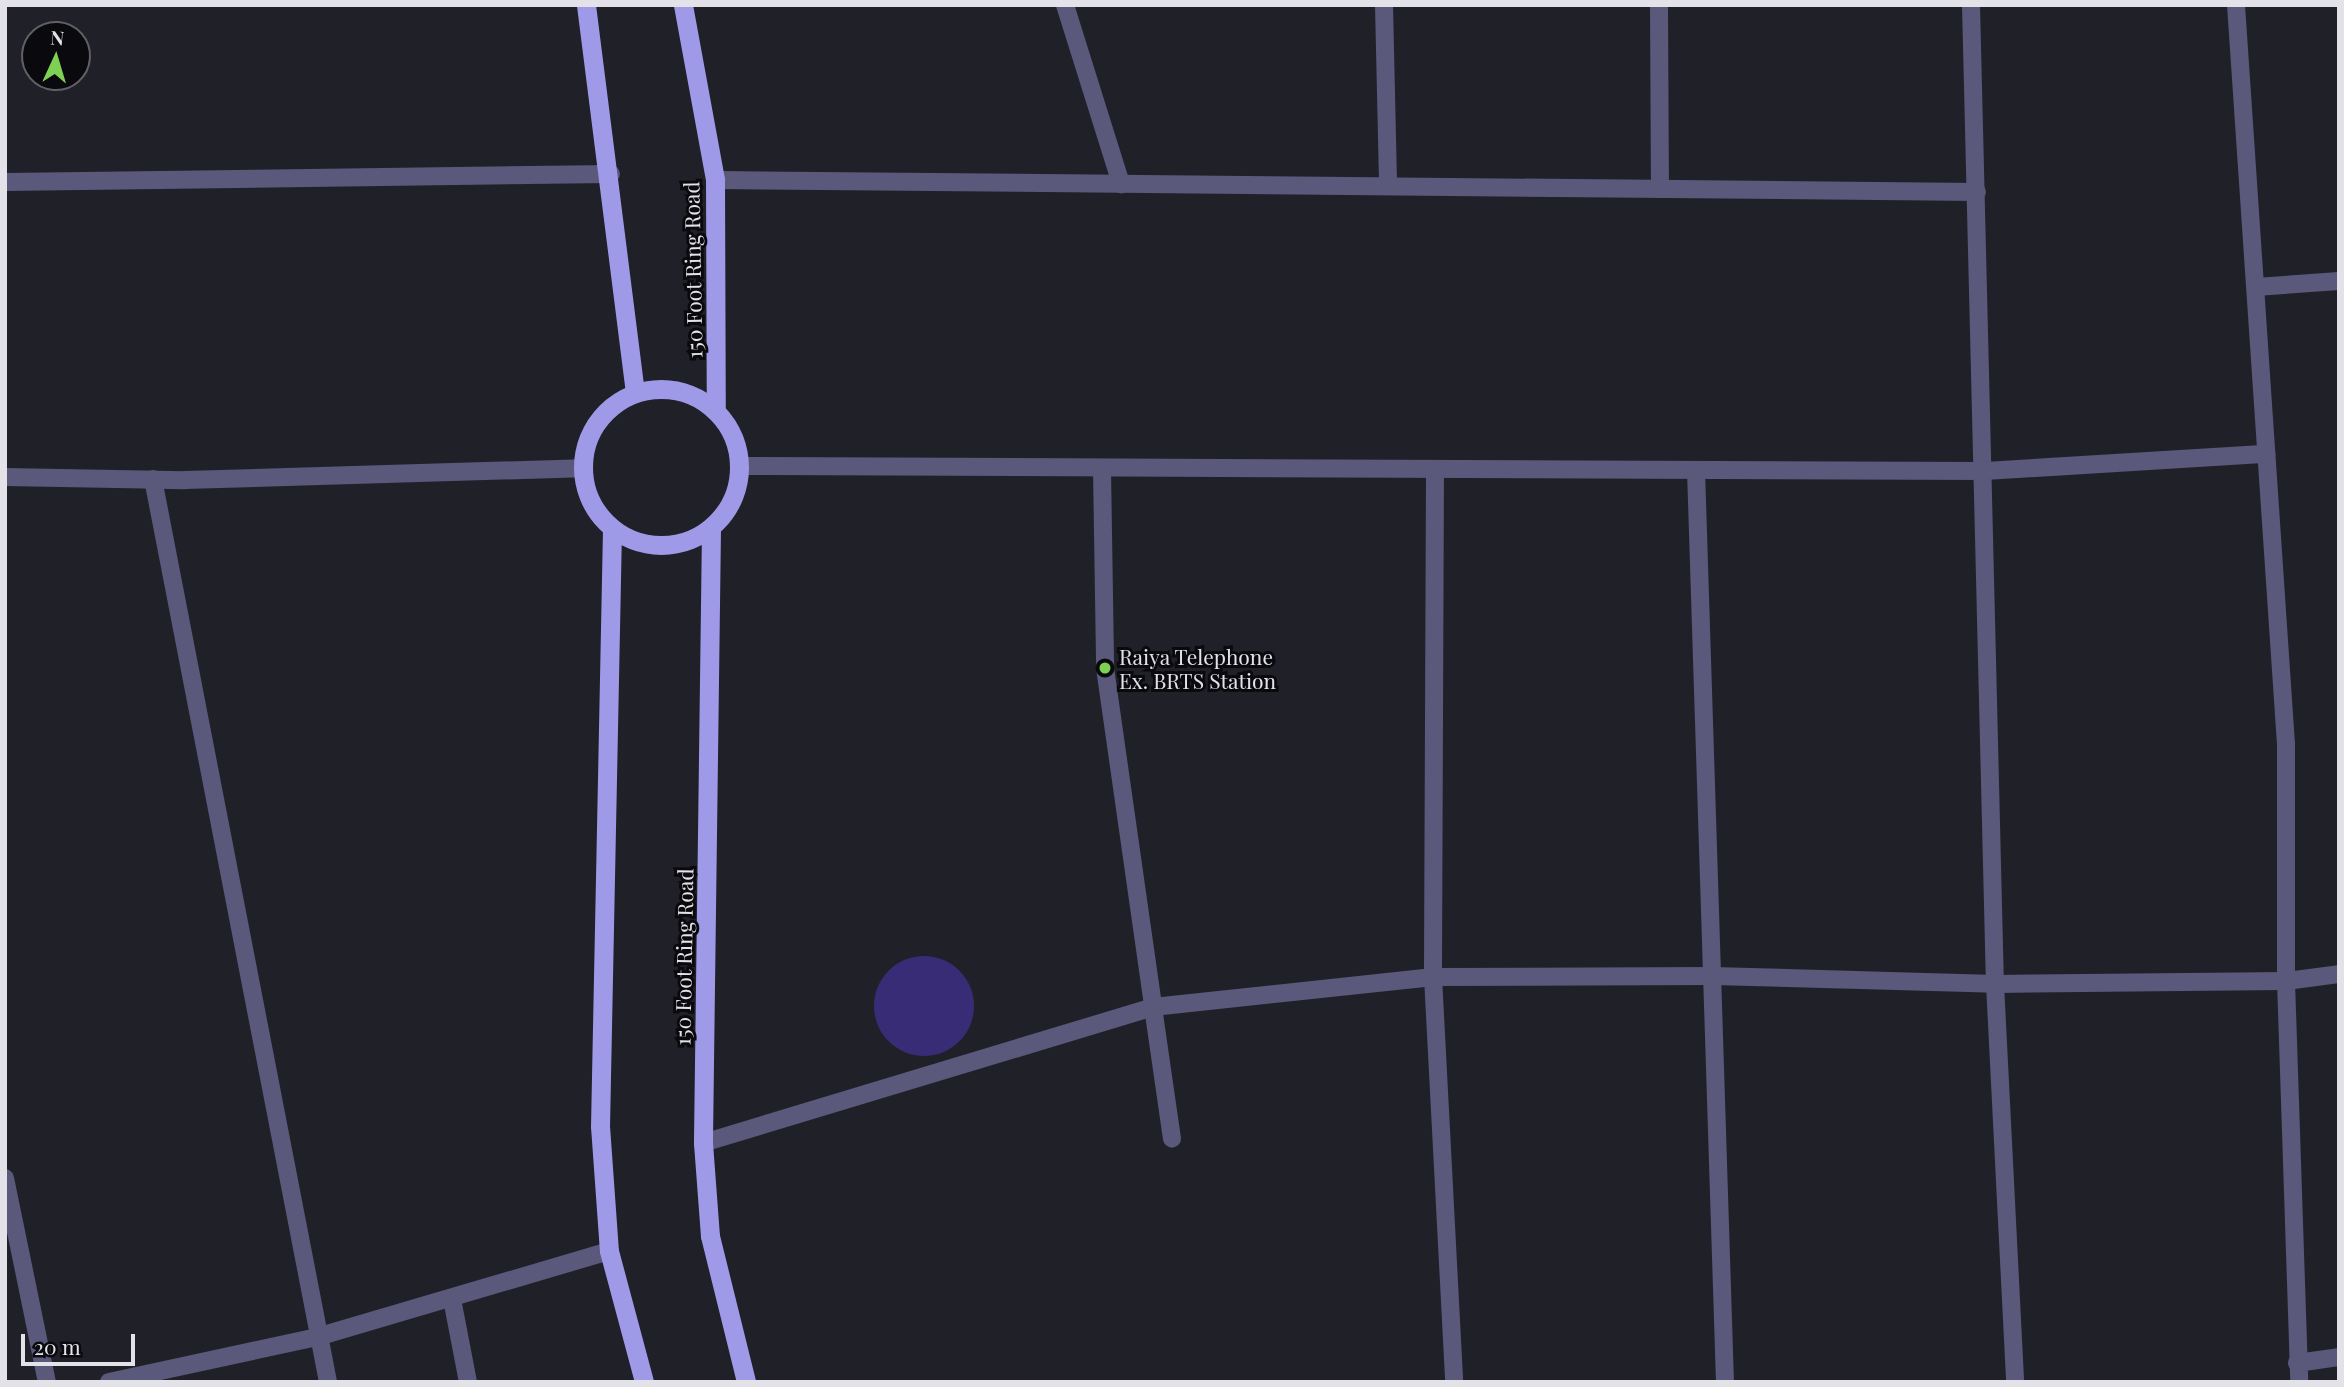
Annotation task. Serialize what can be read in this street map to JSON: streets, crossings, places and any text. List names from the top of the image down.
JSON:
{
  "streets": {
    "highway": ["150 Foot Ring Road"]
  },
  "places": ["Raiya Telephone Ex. BRTS Station"],
  "scale_bar": "20 m",
  "north": "top"
}
